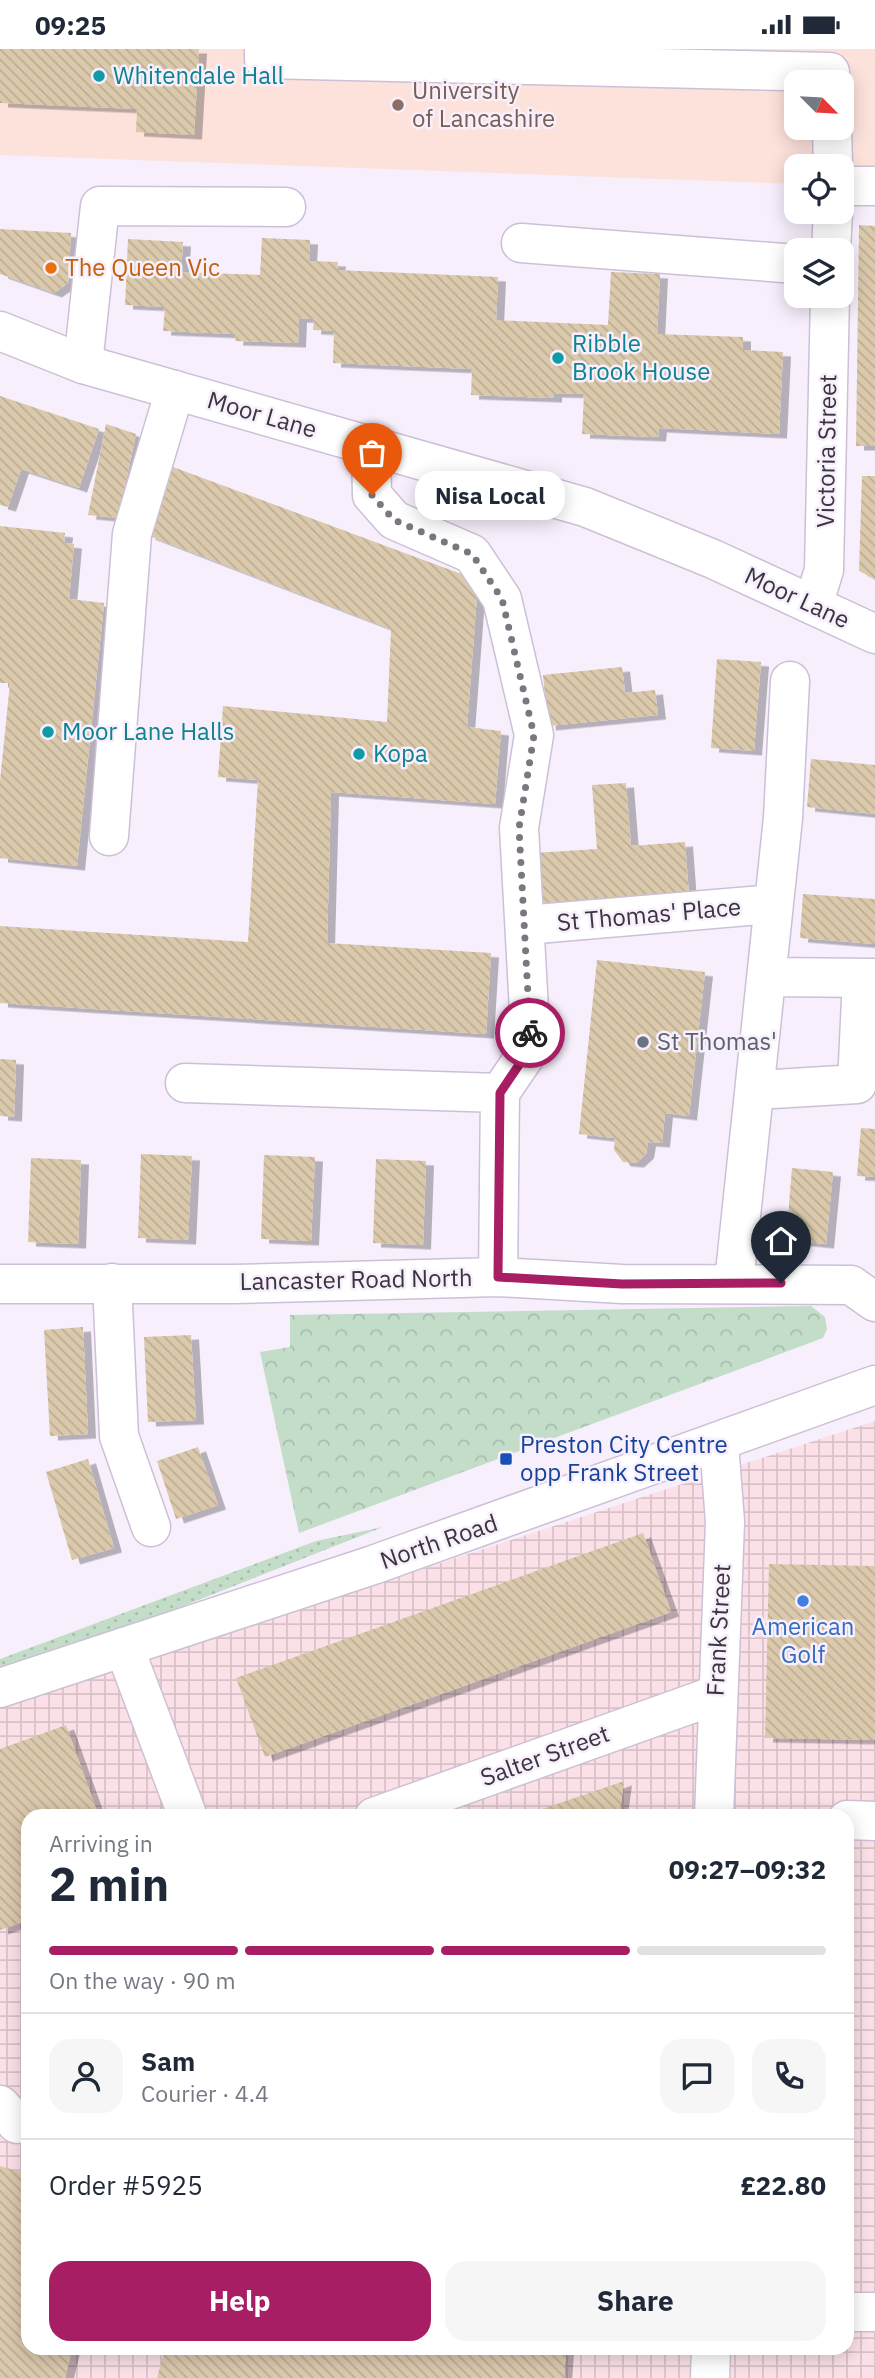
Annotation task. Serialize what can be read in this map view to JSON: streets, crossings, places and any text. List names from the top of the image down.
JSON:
{
  "streets": {
    "main road": [
      "Moor Lane",
      "Victoria Street",
      "St Thomas' Place",
      "Lancaster Road North",
      "North Road",
      "Frank Street",
      "Salter Street"
    ]
  },
  "crossings": [
    ["Moor Lane", "Victoria Street"],
    ["North Road", "Frank Street"],
    ["Frank Street", "Salter Street"]
  ],
  "places": {
    "other": [
      "Whitendale Hall",
      "University of Lancashire",
      "The Queen Vic",
      "Ribble Brook House",
      "Nisa Local",
      "Moor Lane Halls",
      "Kopa",
      "St Thomas'",
      "American Golf"
    ],
    "transit": ["Preston City Centre opp Frank Street"]
  },
  "north": "bottom right",
  "page": {
    "status": "09:25",
    "bubble": "Nisa Local",
    "heading": ["2 min", "Arriving in", "09:27–09:32"],
    "panel": [
      "Sam",
      "Courier · 4.4",
      "Order #5925",
      "£22.80"
    ],
    "bar": "On the way · 90 m",
    "buttons": ["Help", "Share"]
  }
}
